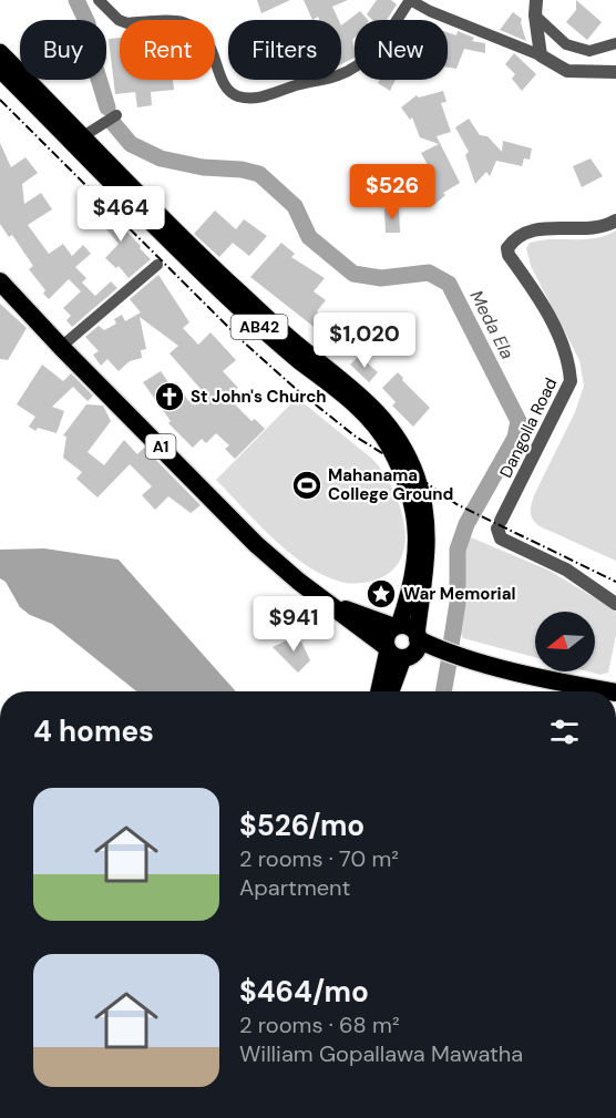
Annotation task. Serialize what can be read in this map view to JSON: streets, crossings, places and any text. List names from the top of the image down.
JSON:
{
  "streets": {
    "highway": ["A1"],
    "main road": ["AB42"],
    "street": ["Dangolla Road"]
  },
  "crossings": [
    ["AB42", "A1"]
  ],
  "water": ["Meda Ela"],
  "places": {
    "church": ["St John's Church"],
    "sports": ["Mahanama College Ground"],
    "place": ["War Memorial"]
  },
  "north": "left",
  "page": {
    "chip": [
      "Buy",
      "Rent",
      "Filters",
      "New"
    ],
    "price": [
      "$526",
      "$464",
      "$1,020",
      "$941"
    ],
    "heading": "4 homes",
    "list": [
      {
        "name": "$526/mo",
        "note": "2 rooms · 70 m² · Apartment"
      },
      {
        "name": "$464/mo",
        "note": "2 rooms · 68 m² · William Gopallawa Mawatha"
      }
    ]
  }
}
